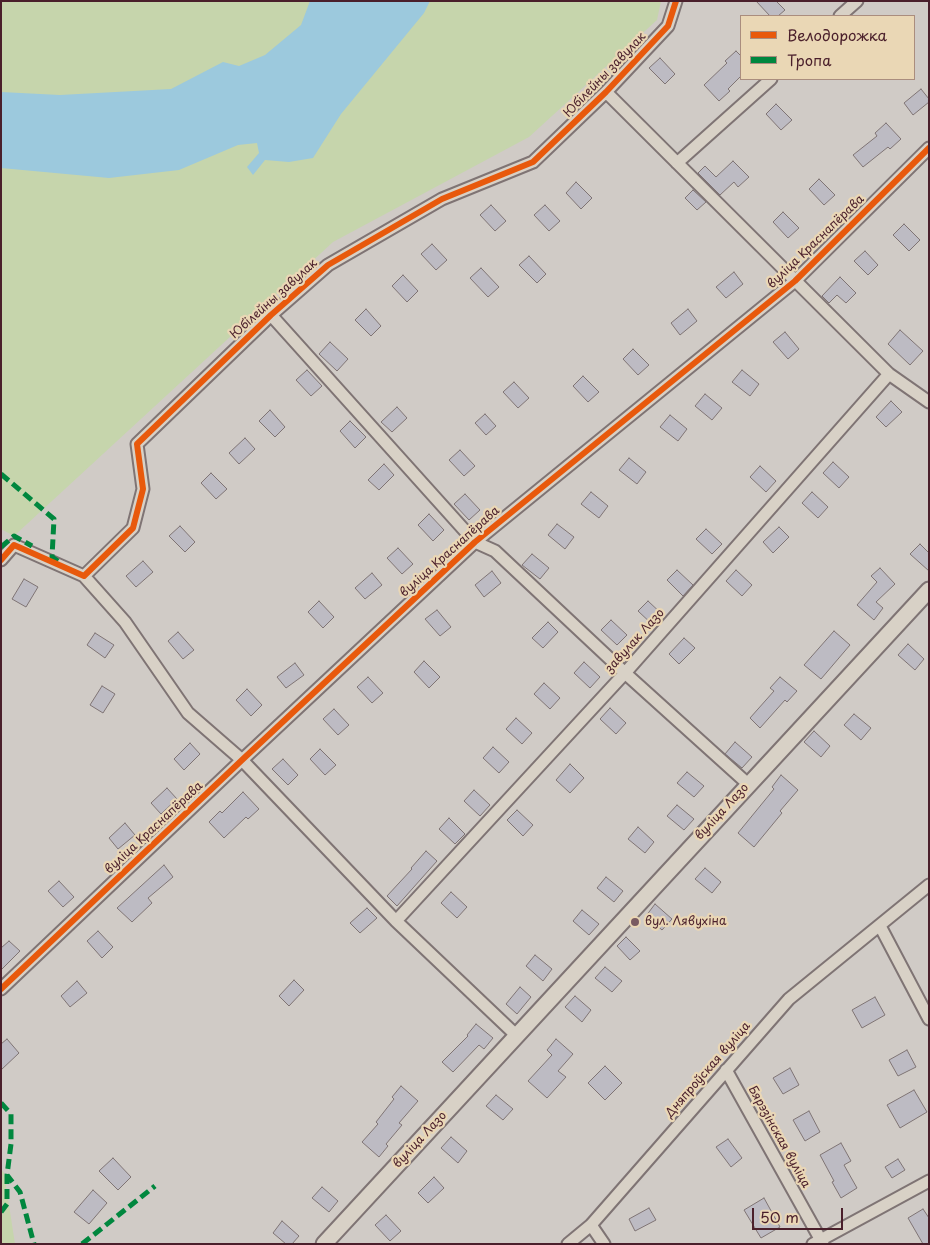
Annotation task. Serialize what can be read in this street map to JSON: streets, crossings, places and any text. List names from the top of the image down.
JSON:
{
  "streets": {
    "main road": ["вуліца Лазо"],
    "street": [
      "Юбілейны завулак",
      "вуліца Краснапёрава",
      "завулак Лазо",
      "Дняпроўская вуліца",
      "Бярэзінская вуліца"
    ]
  },
  "crossings": [
    ["Дняпроўская вуліца", "Бярэзінская вуліца"]
  ],
  "places": ["вул. Лявухіна"],
  "legend": ["Велодорожка", "Тропа"],
  "scale_bar": "50 m"
}
